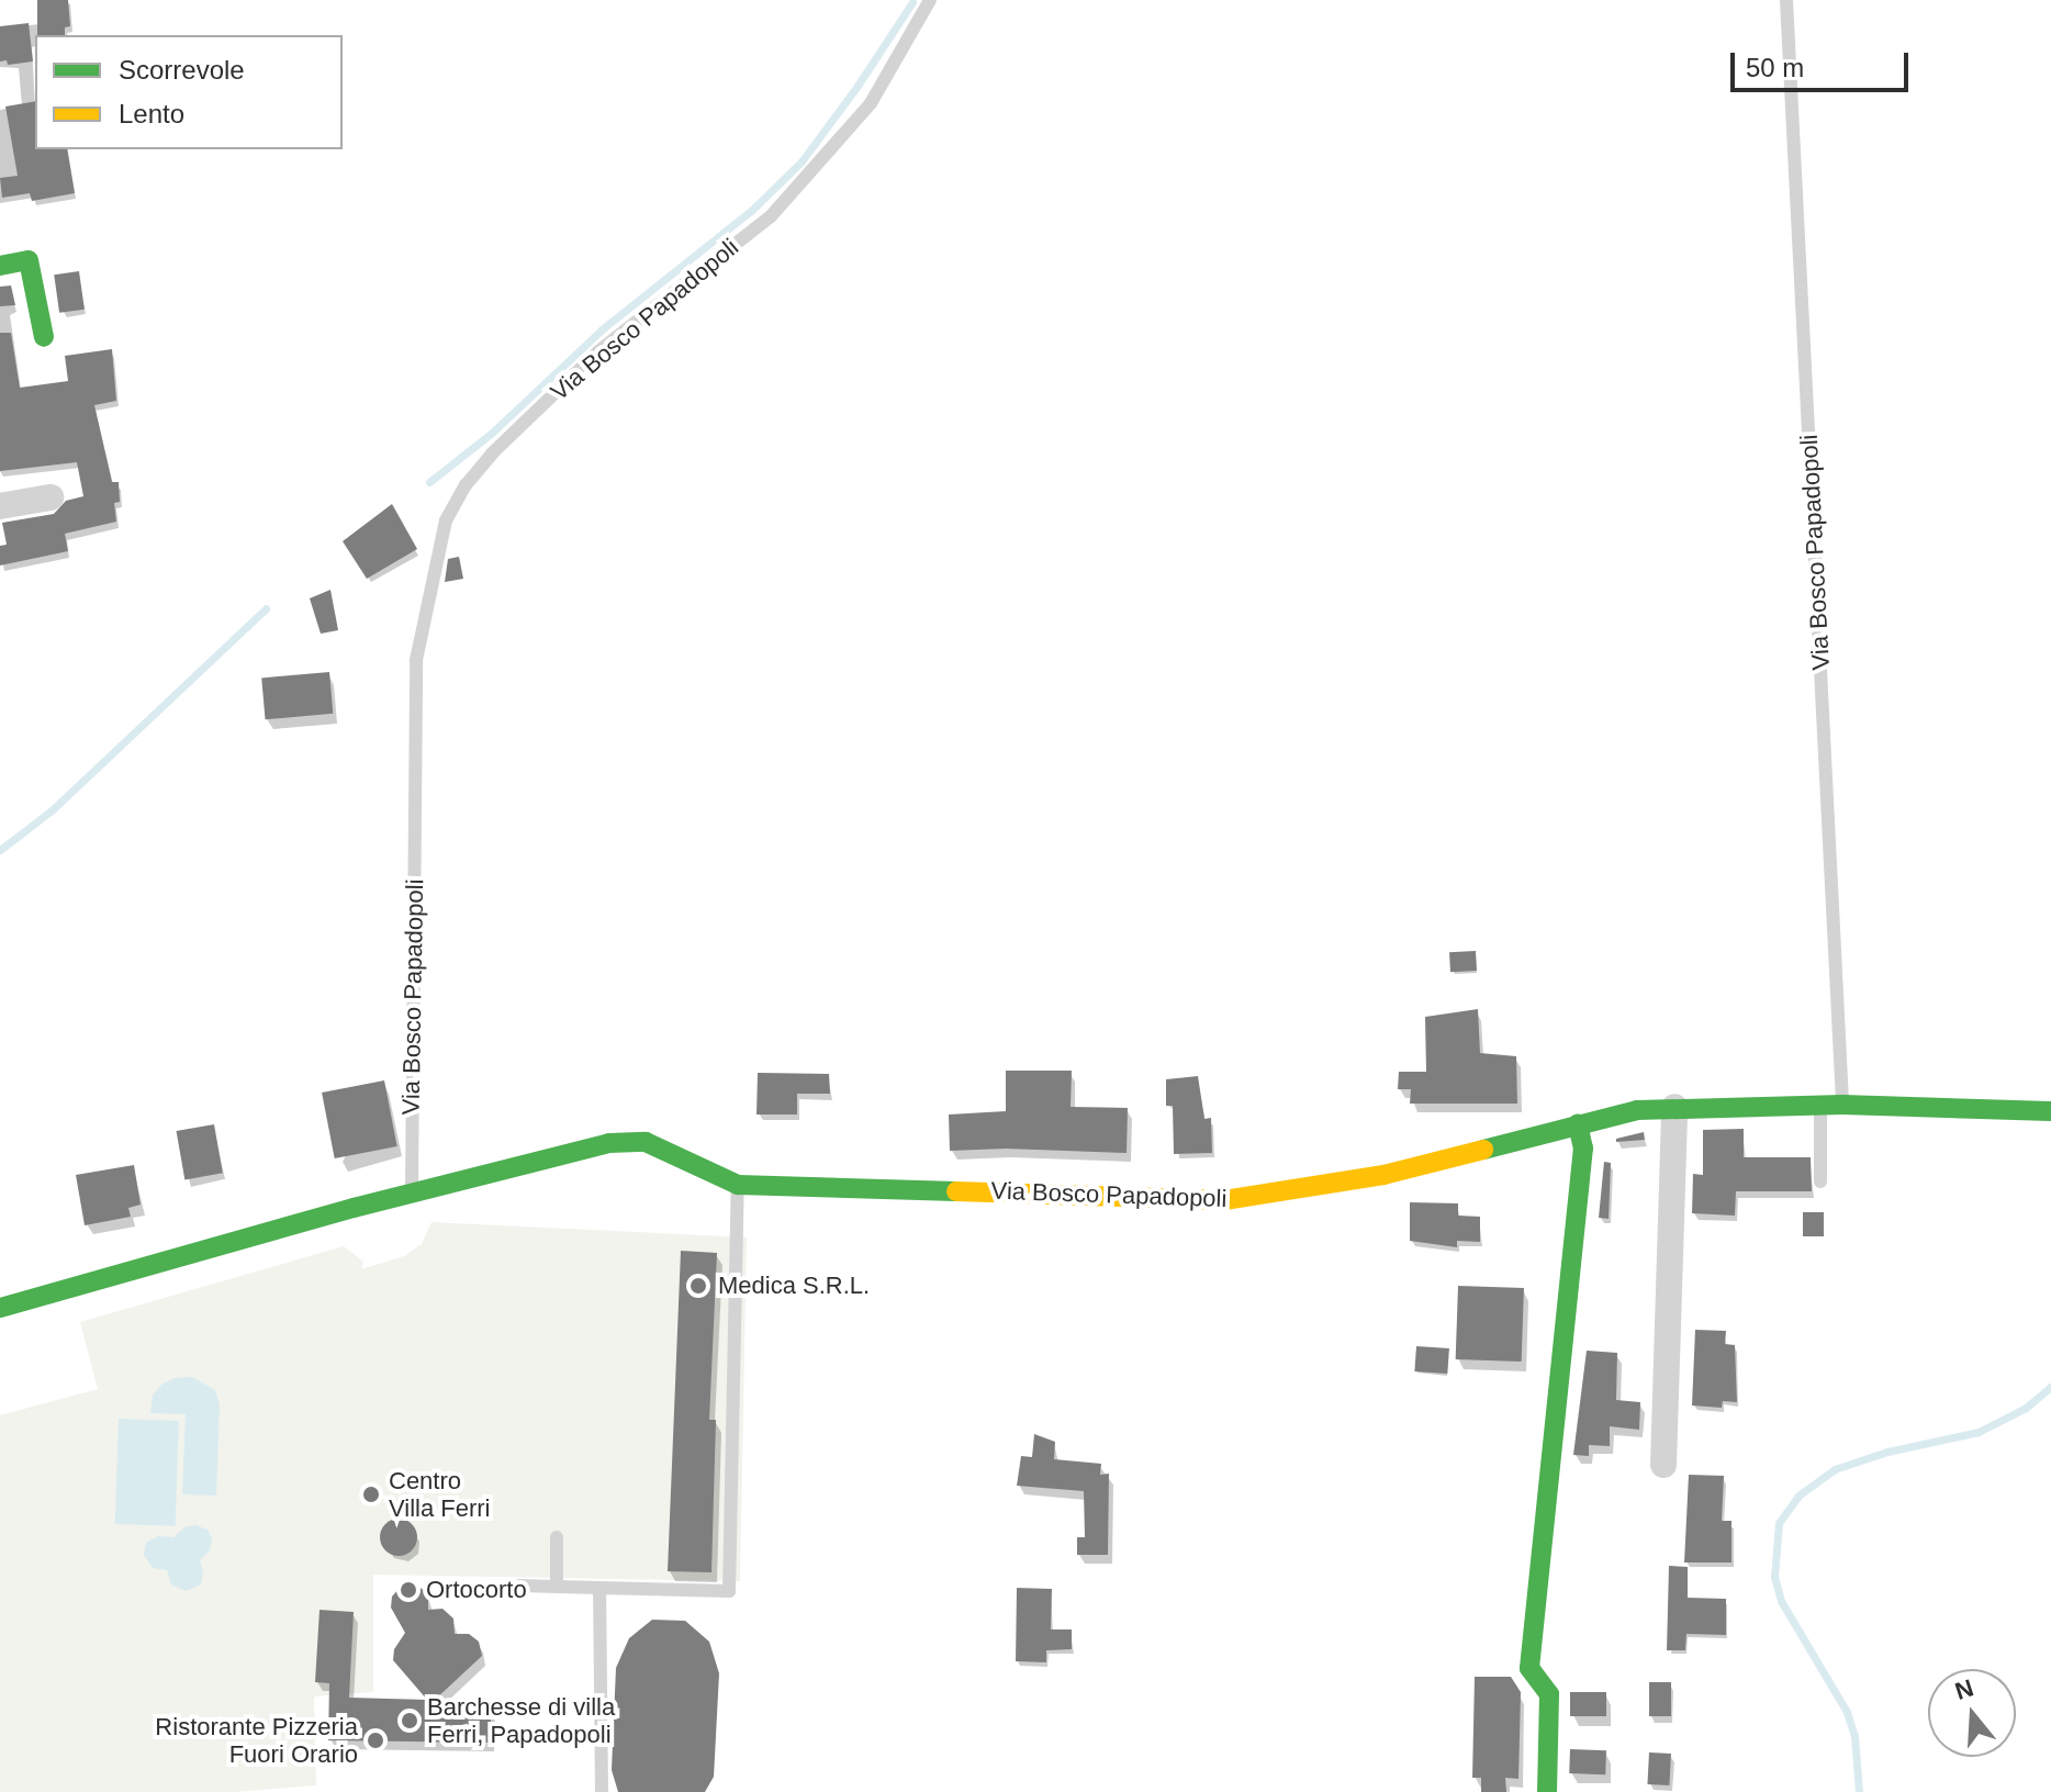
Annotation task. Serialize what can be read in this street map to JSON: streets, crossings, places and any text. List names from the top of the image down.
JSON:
{
  "streets": {
    "street": ["Via Bosco Papadopoli"]
  },
  "places": [
    "Medica S.R.L.",
    "Centro Villa Ferri",
    "Ortocorto",
    "Barchesse di villa Ferri, Papadopoli",
    "Ristorante Pizzeria Fuori Orario"
  ],
  "legend": ["Scorrevole", "Lento"],
  "scale_bar": "50 m",
  "north": "top"
}
